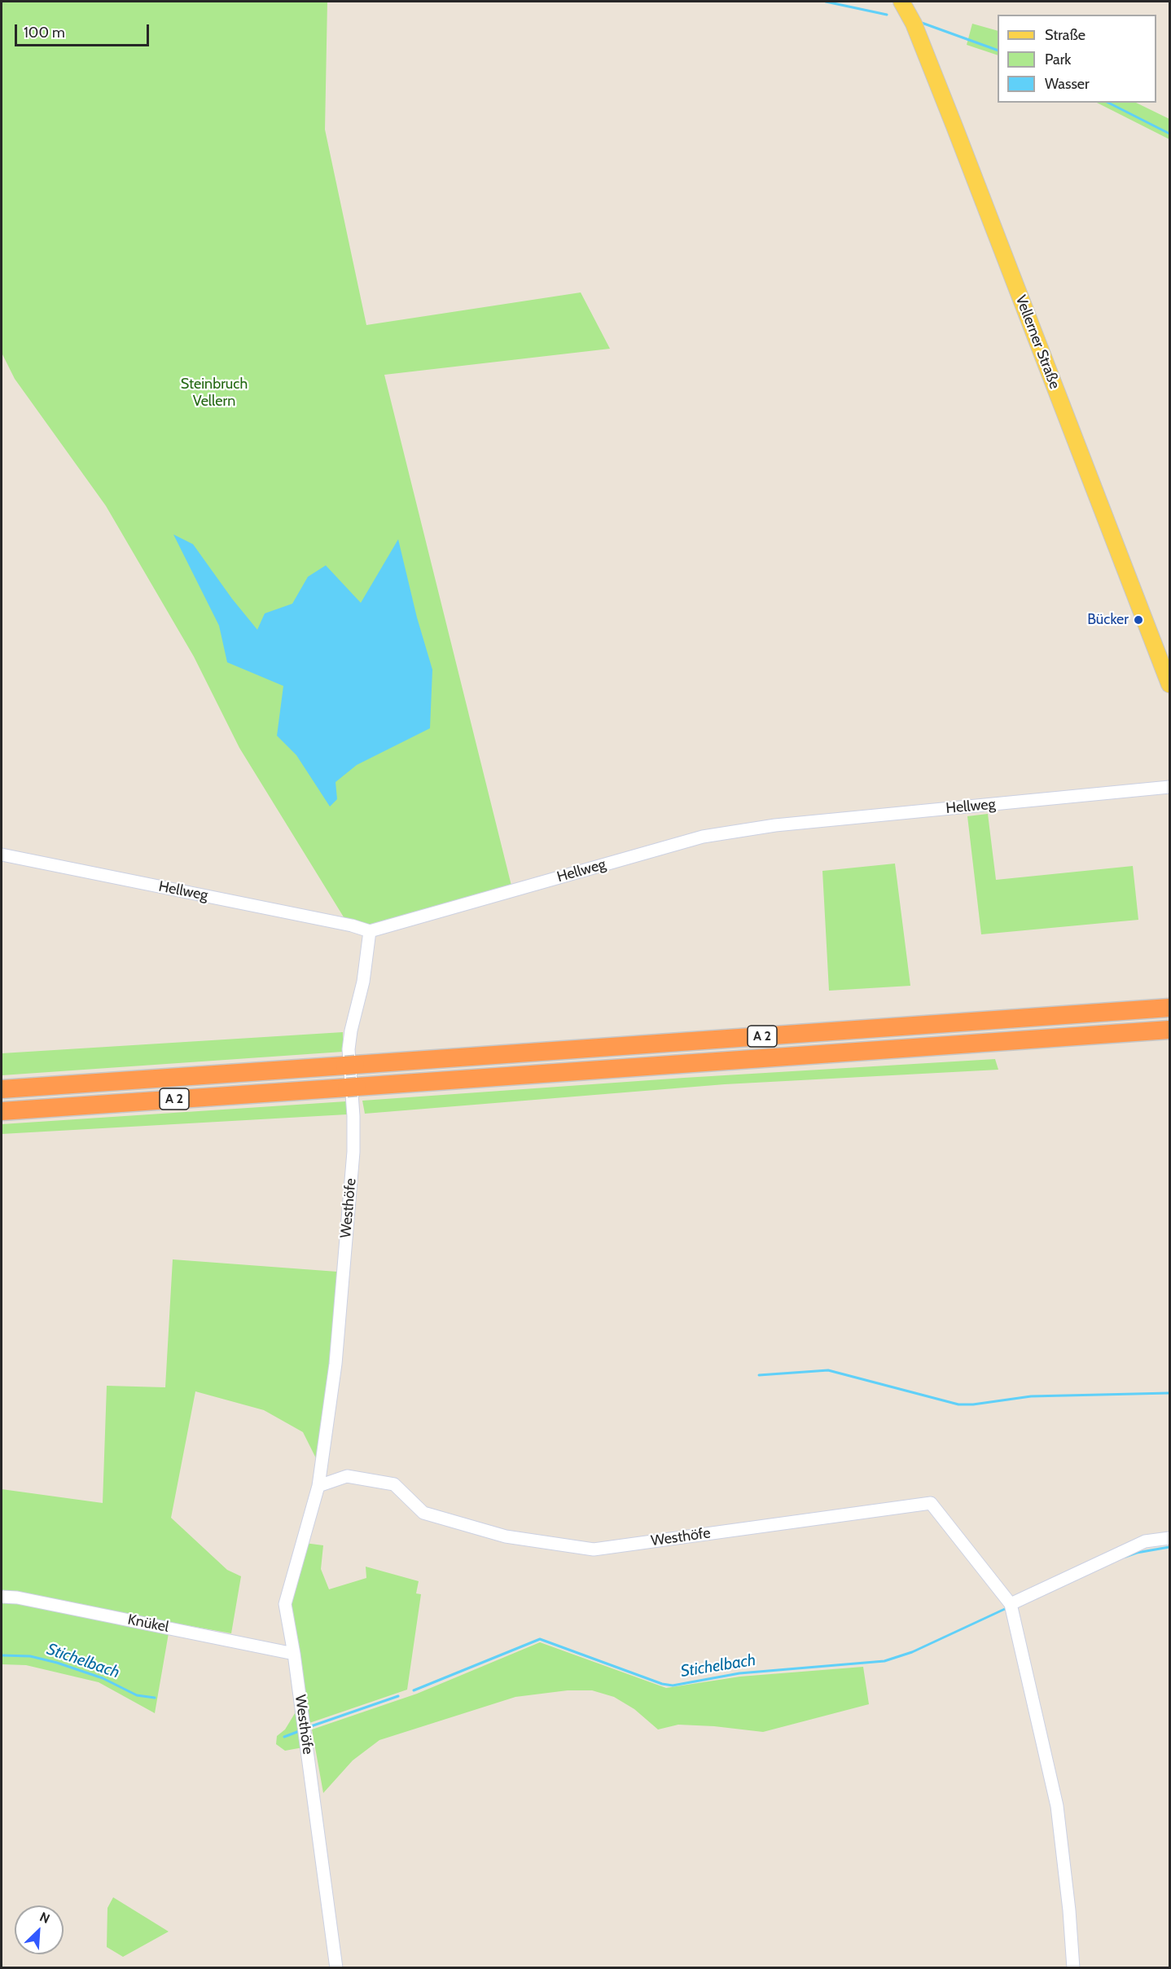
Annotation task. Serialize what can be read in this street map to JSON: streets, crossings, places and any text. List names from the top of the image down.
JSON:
{
  "streets": {
    "highway": ["A 2"],
    "main road": ["Vellerner Straße"],
    "street": ["Hellweg", "Westhöfe", "Knükel"]
  },
  "crossings": [
    ["Hellweg", "Westhöfe"],
    ["Westhöfe", "Knükel"]
  ],
  "water": ["Stichelbach"],
  "parks": ["Steinbruch Vellern"],
  "places": ["Bücker"],
  "legend": ["Straße", "Park", "Wasser"],
  "scale_bar": "100 m",
  "north": "top right"
}
